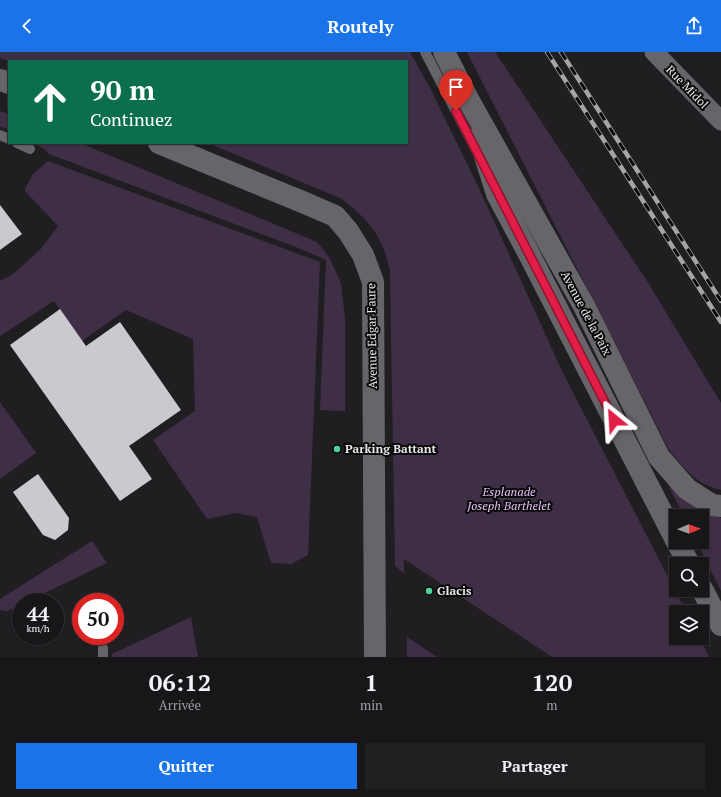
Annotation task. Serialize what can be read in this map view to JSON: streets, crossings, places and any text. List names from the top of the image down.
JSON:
{
  "streets": {
    "main road": ["Avenue de la Paix", "Avenue Edgar Faure"],
    "street": ["Rue Midol"]
  },
  "parks": ["Esplanade Joseph Barthelet"],
  "places": ["Parking Battant", "Glacis"],
  "north": "right",
  "page": {
    "header": "Routely",
    "turn": ["90 m", "Continuez"],
    "speed": "44 km/h",
    "limit": "50",
    "eta": [
      "06:12",
      "Arrivée",
      "1",
      "min",
      "120",
      "m"
    ],
    "buttons": ["Quitter", "Partager"]
  }
}
